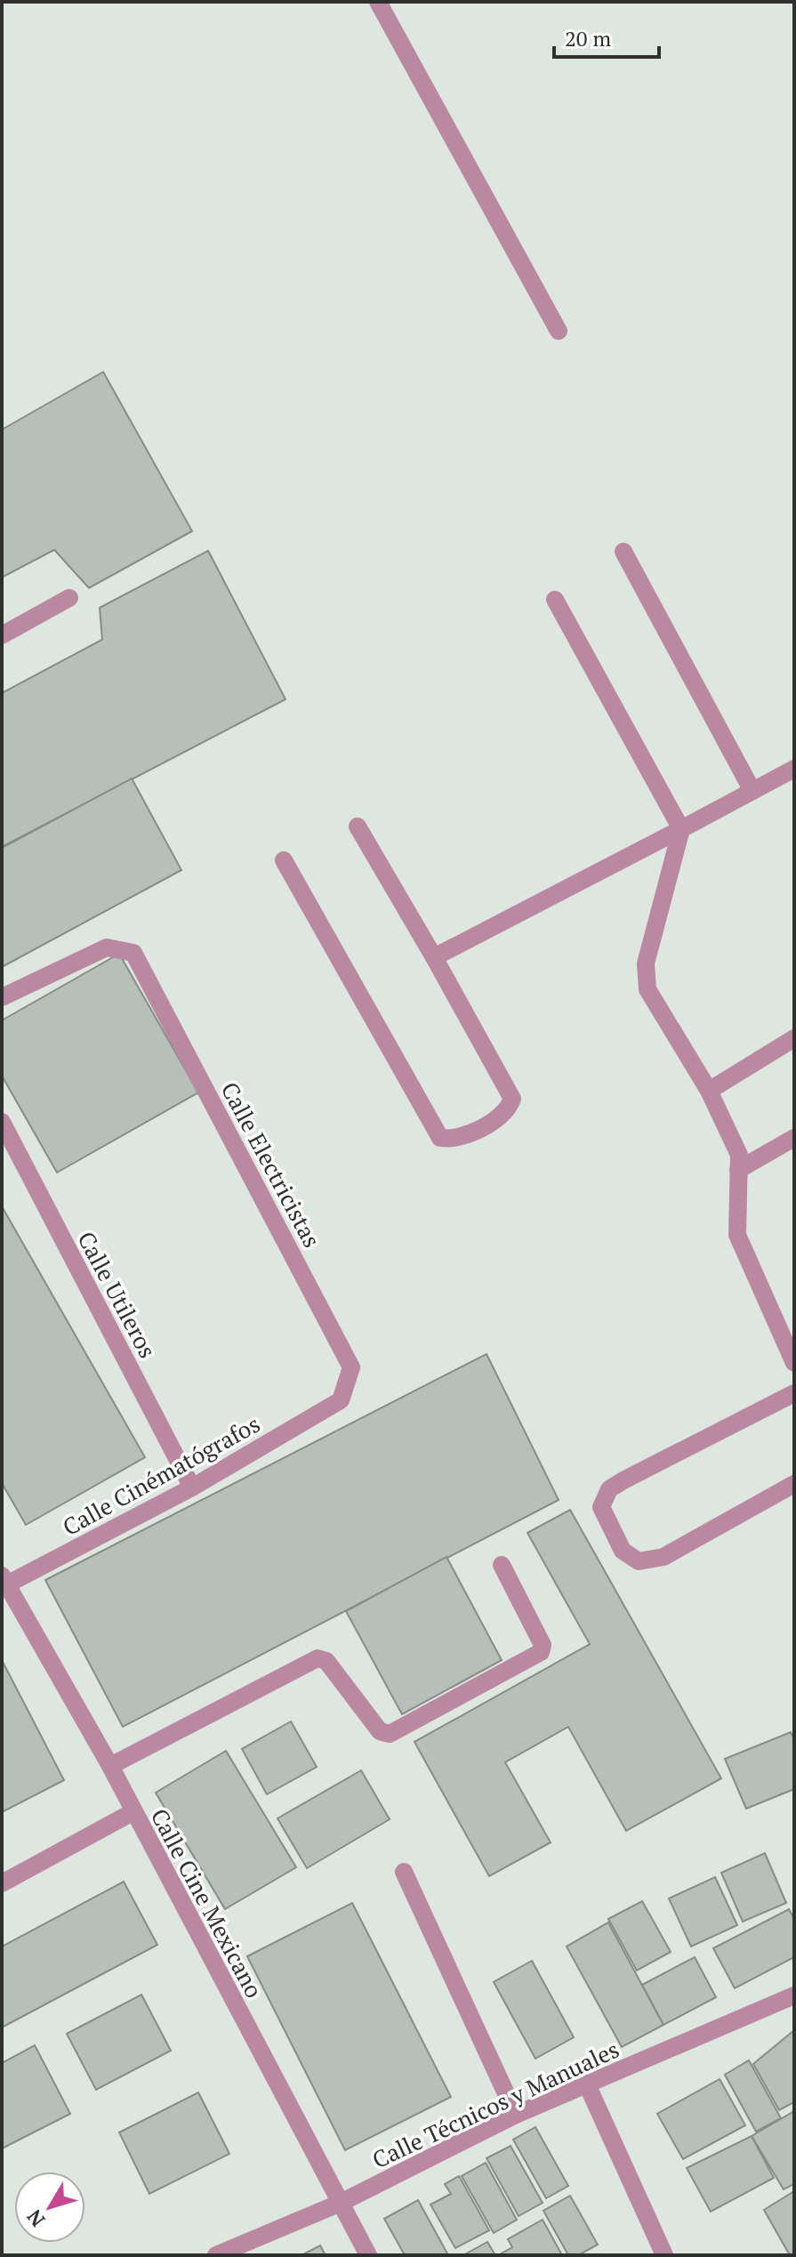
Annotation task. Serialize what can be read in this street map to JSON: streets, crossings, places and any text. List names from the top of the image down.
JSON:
{
  "streets": {
    "street": [
      "Calle Electricistas",
      "Calle Utileros",
      "Calle Cinématógrafos",
      "Calle Cine Mexicano",
      "Calle Técnicos y Manuales"
    ]
  },
  "crossings": [
    ["Calle Electricistas", "Calle Cinématógrafos"],
    ["Calle Utileros", "Calle Cinématógrafos"],
    ["Calle Cinématógrafos", "Calle Cine Mexicano"],
    ["Calle Cine Mexicano", "Calle Técnicos y Manuales"]
  ],
  "scale_bar": "20 m",
  "north": "bottom left"
}
